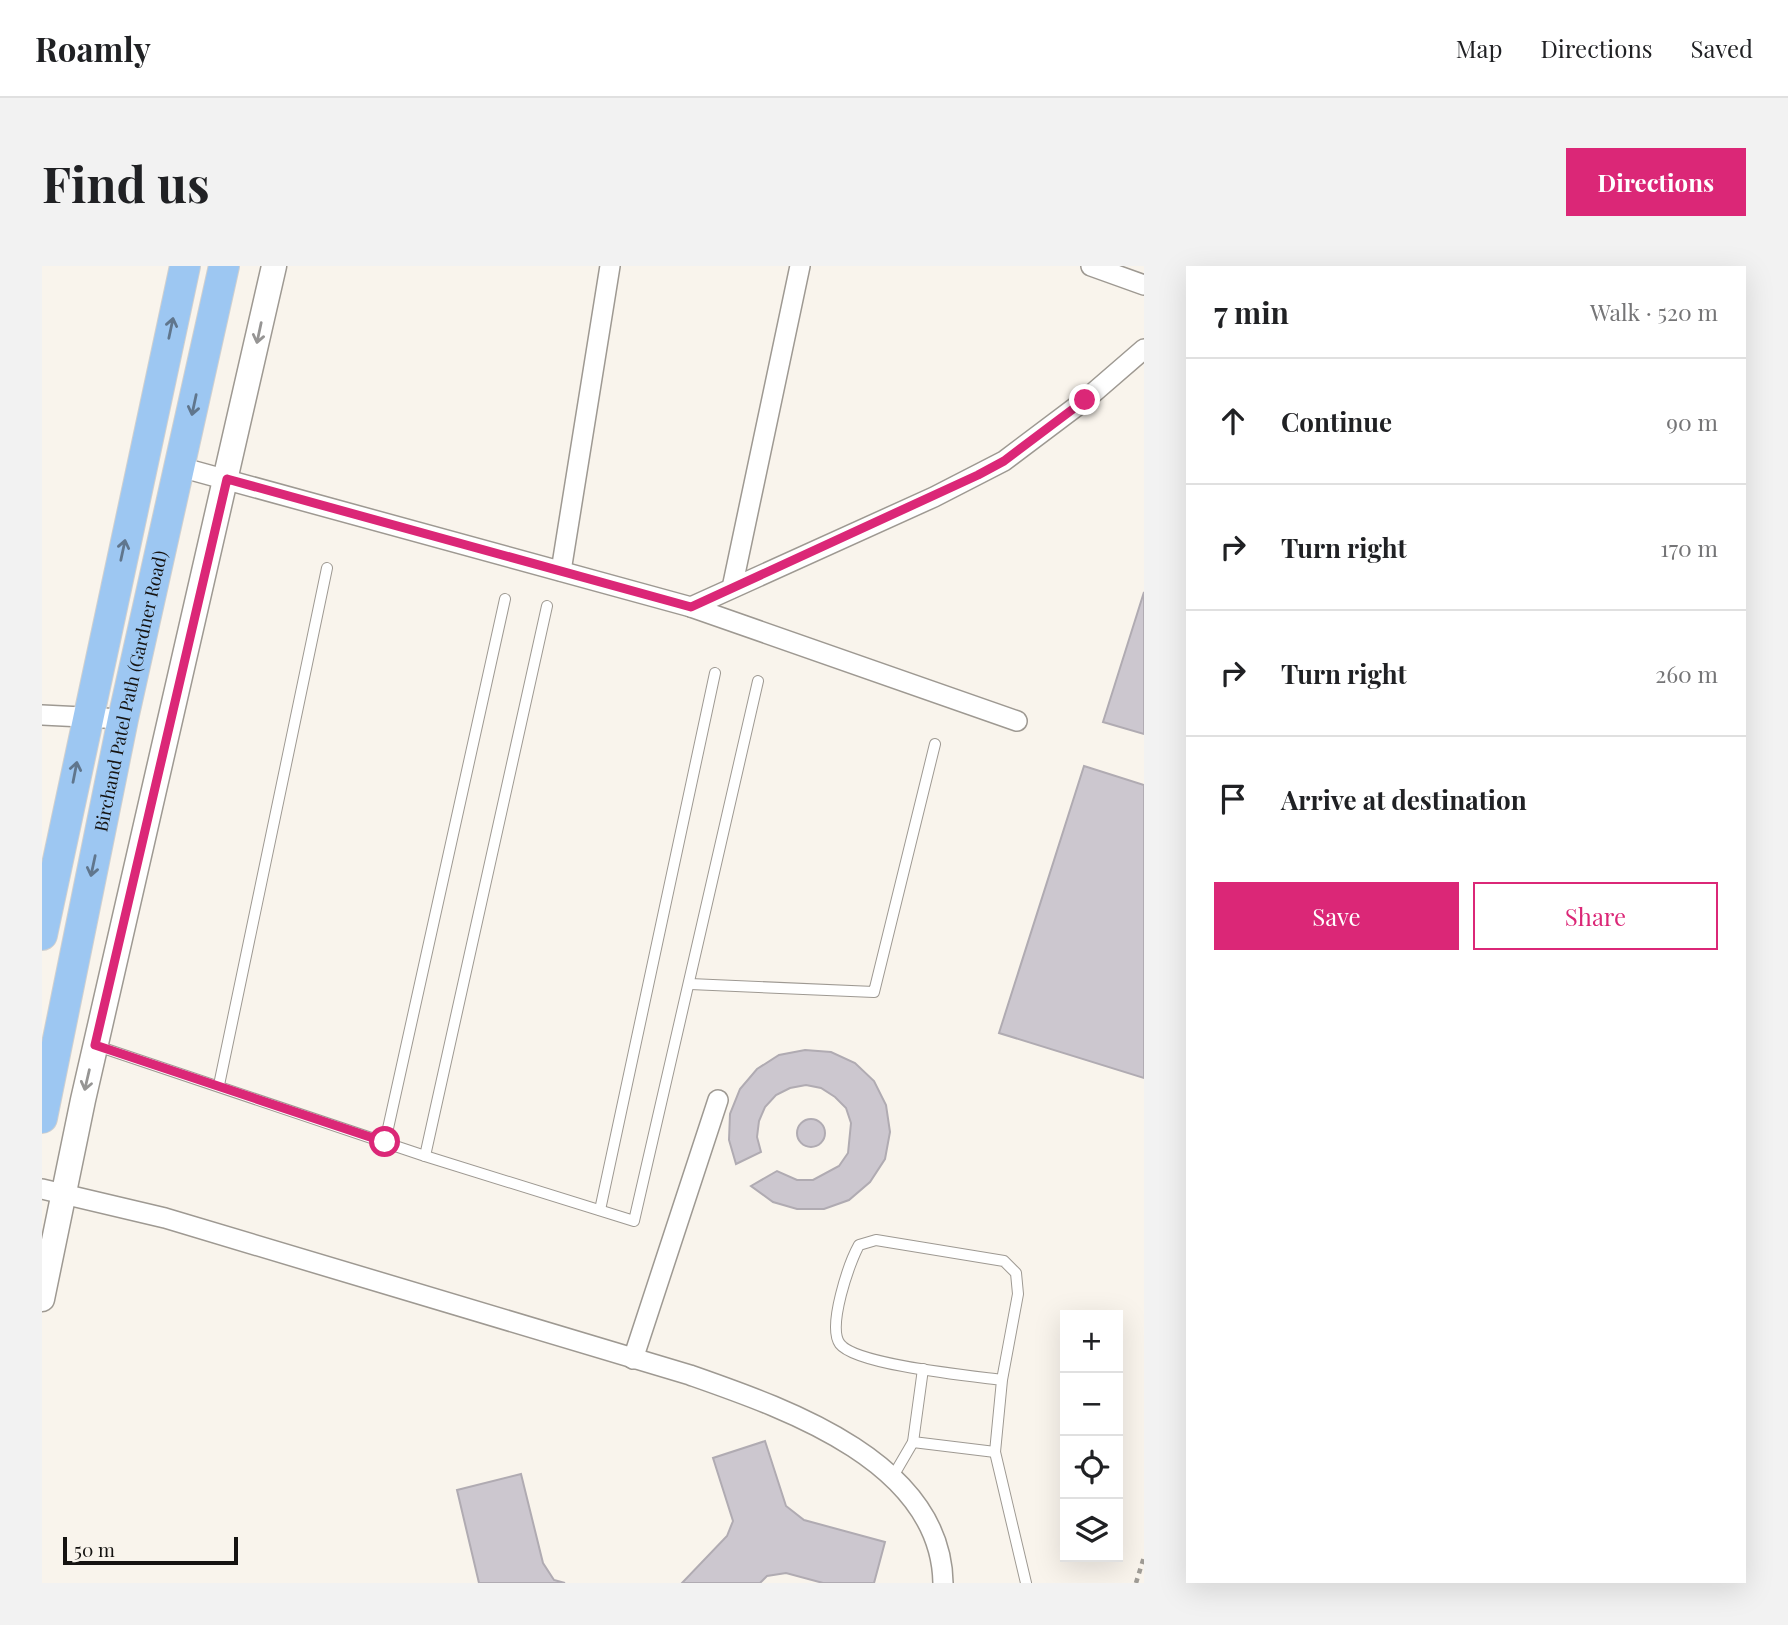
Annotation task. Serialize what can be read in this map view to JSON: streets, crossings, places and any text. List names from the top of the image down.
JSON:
{
  "streets": {
    "main road": ["Birchand Patel Path (Gardner Road)"]
  },
  "scale_bar": "50 m",
  "page": {
    "header": "Roamly",
    "nav": ["Map", "Directions", "Saved"],
    "buttons": [
      "Directions",
      ["Save", "Share"]
    ],
    "title": "Find us",
    "heading": ["7 min", "Walk · 520 m"],
    "list": [
      ["Continue", "90 m"],
      ["Turn right", "170 m"],
      ["Turn right", "260 m"],
      "Arrive at destination"
    ],
    "map_buttons": ["+", "−"],
    "scale": "50 m"
  }
}
